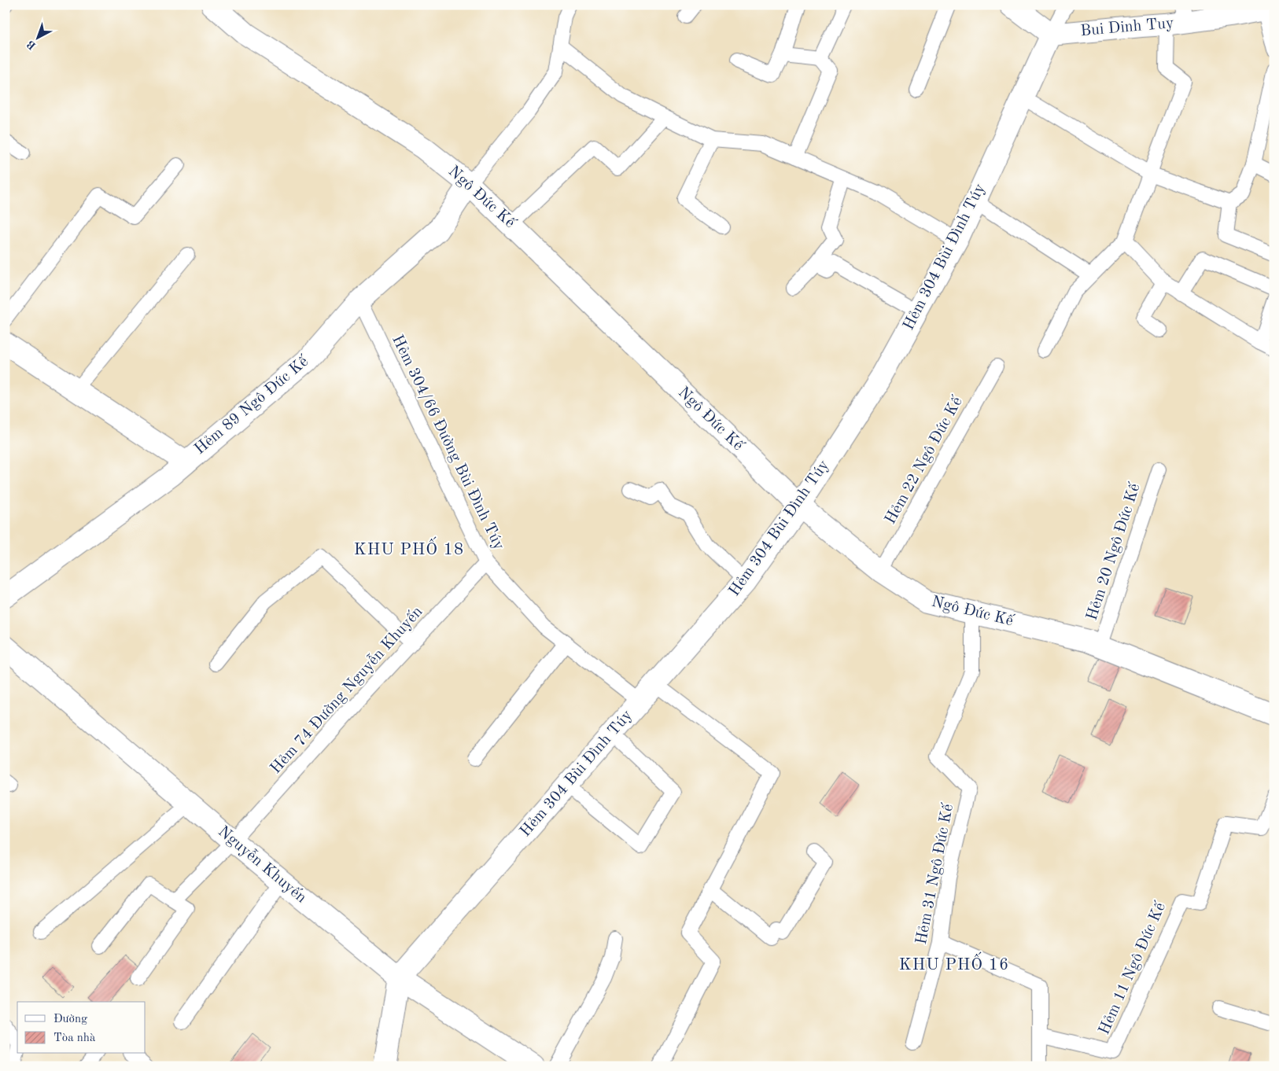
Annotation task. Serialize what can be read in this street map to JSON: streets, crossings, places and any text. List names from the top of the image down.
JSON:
{
  "streets": {
    "street": [
      "Bui Dinh Tuy",
      "Ngô Đức Kế",
      "Hẻm 304 Bùi Đình Túy",
      "Hẻm 89 Ngô Đức Kế",
      "Nguyễn Khuyến"
    ],
    "lane": [
      "Hẻm 304/66 Đường Bùi Đình Túy",
      "Hẻm 22 Ngô Đức Kế",
      "Hẻm 20 Ngô Đức Kế",
      "Hẻm 74 Đường Nguyễn Khuyến",
      "Hẻm 31 Ngô Đức Kế",
      "Hẻm 11 Ngô Đức Kế"
    ]
  },
  "crossings": [
    ["Bui Dinh Tuy", "Hẻm 304 Bùi Đình Túy"],
    ["Ngô Đức Kế", "Hẻm 304 Bùi Đình Túy"],
    ["Ngô Đức Kế", "Hẻm 89 Ngô Đức Kế"],
    ["Ngô Đức Kế", "Hẻm 22 Ngô Đức Kế"],
    ["Ngô Đức Kế", "Hẻm 20 Ngô Đức Kế"],
    ["Ngô Đức Kế", "Hẻm 31 Ngô Đức Kế"],
    ["Hẻm 304 Bùi Đình Túy", "Hẻm 304/66 Đường Bùi Đình Túy"],
    ["Hẻm 304 Bùi Đình Túy", "Nguyễn Khuyến"],
    ["Hẻm 89 Ngô Đức Kế", "Hẻm 304/66 Đường Bùi Đình Túy"],
    ["Hẻm 304/66 Đường Bùi Đình Túy", "Hẻm 74 Đường Nguyễn Khuyến"],
    ["Hẻm 74 Đường Nguyễn Khuyến", "Nguyễn Khuyến"]
  ],
  "districts": ["KHU PHỐ 18", "KHU PHỐ 16"],
  "legend": ["Đường", "Tòa nhà"],
  "north": "bottom left"
}
